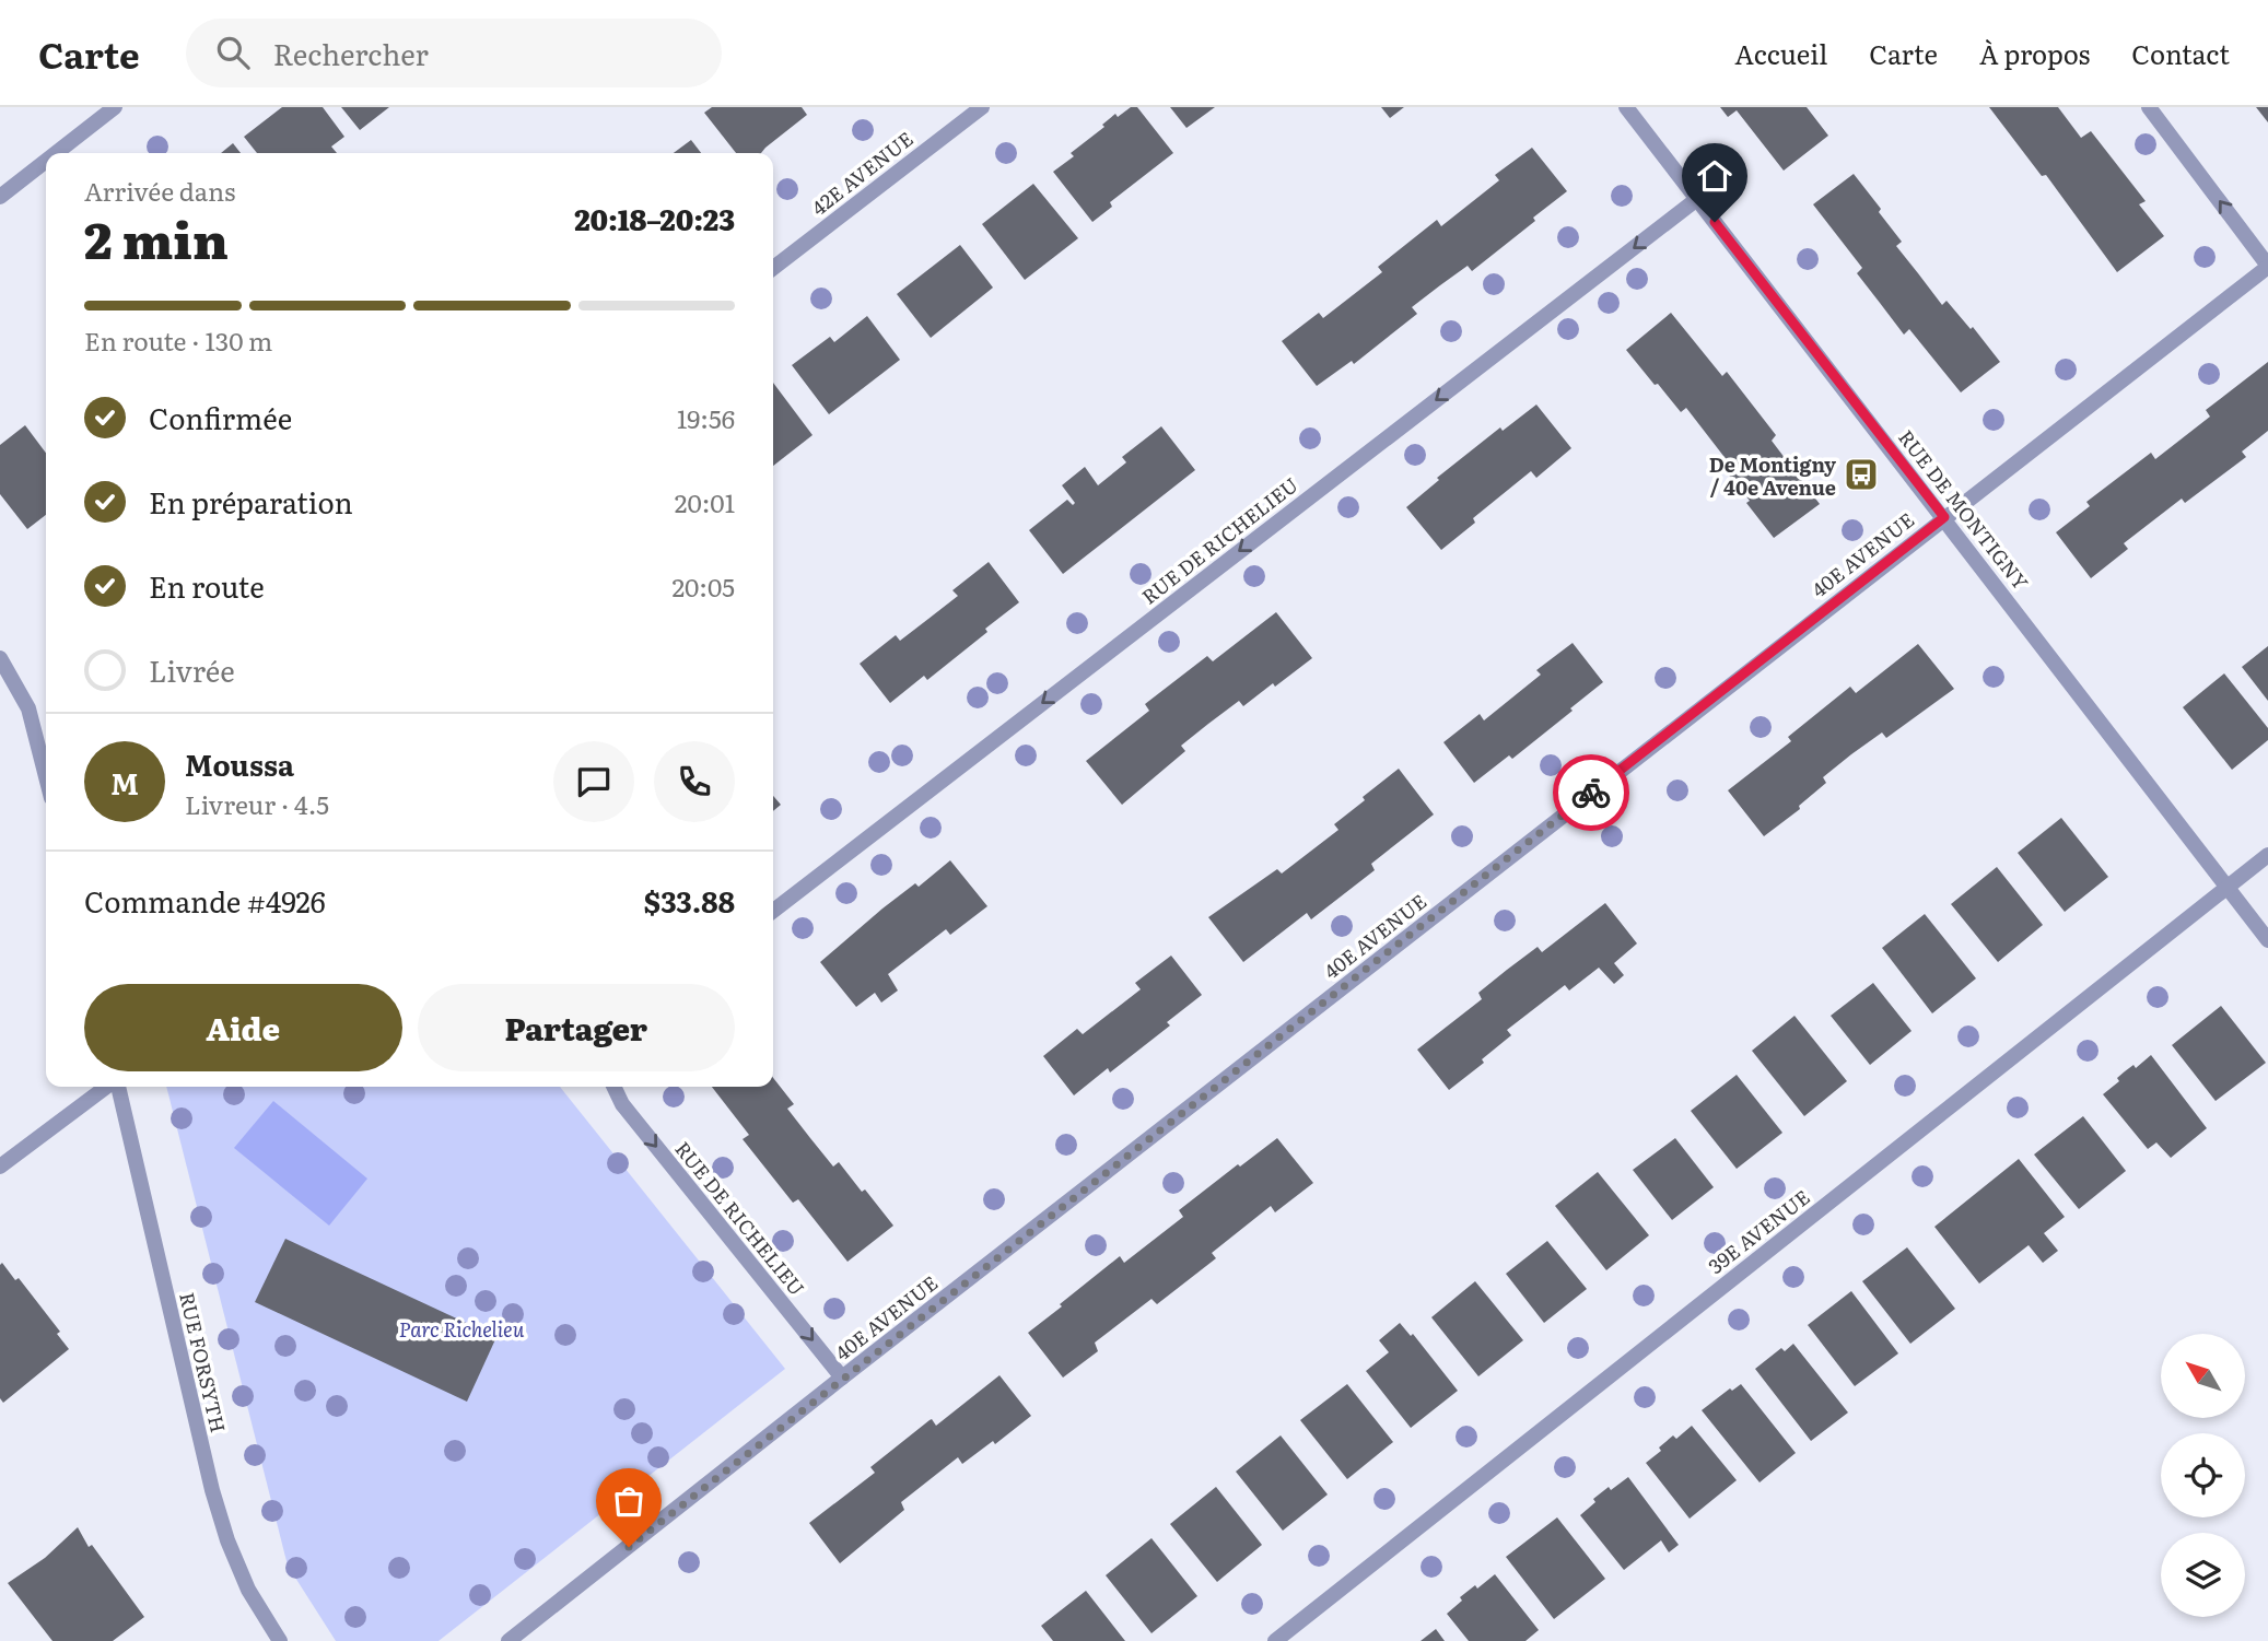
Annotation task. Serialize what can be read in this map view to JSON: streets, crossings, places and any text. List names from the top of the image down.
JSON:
{
  "streets": {
    "street": [
      "42E AVENUE",
      "RUE DE MONTIGNY",
      "RUE DE RICHELIEU",
      "40E AVENUE",
      "39E AVENUE",
      "RUE FORSYTH"
    ]
  },
  "crossings": [
    ["RUE DE MONTIGNY", "RUE DE RICHELIEU"],
    ["RUE DE MONTIGNY", "40E AVENUE"],
    ["RUE DE MONTIGNY", "39E AVENUE"],
    ["RUE DE RICHELIEU", "40E AVENUE"]
  ],
  "parks": ["Parc Richelieu"],
  "places": {
    "bus stop": ["De Montigny / 40e Avenue"]
  },
  "north": "top left",
  "page": {
    "header": "Carte",
    "search": "Rechercher",
    "nav": [
      "Accueil",
      "Carte",
      "À propos",
      "Contact"
    ],
    "heading": ["2 min", "Arrivée dans", "20:18–20:23"],
    "panel": [
      "Moussa",
      "Livreur · 4.5",
      "Commande #4926",
      "$33.88"
    ],
    "bar": "En route · 130 m",
    "list": [
      ["Confirmée", "19:56"],
      ["En préparation", "20:01"],
      ["En route", "20:05"],
      "Livrée"
    ],
    "round": "M",
    "buttons": ["Aide", "Partager"]
  }
}
